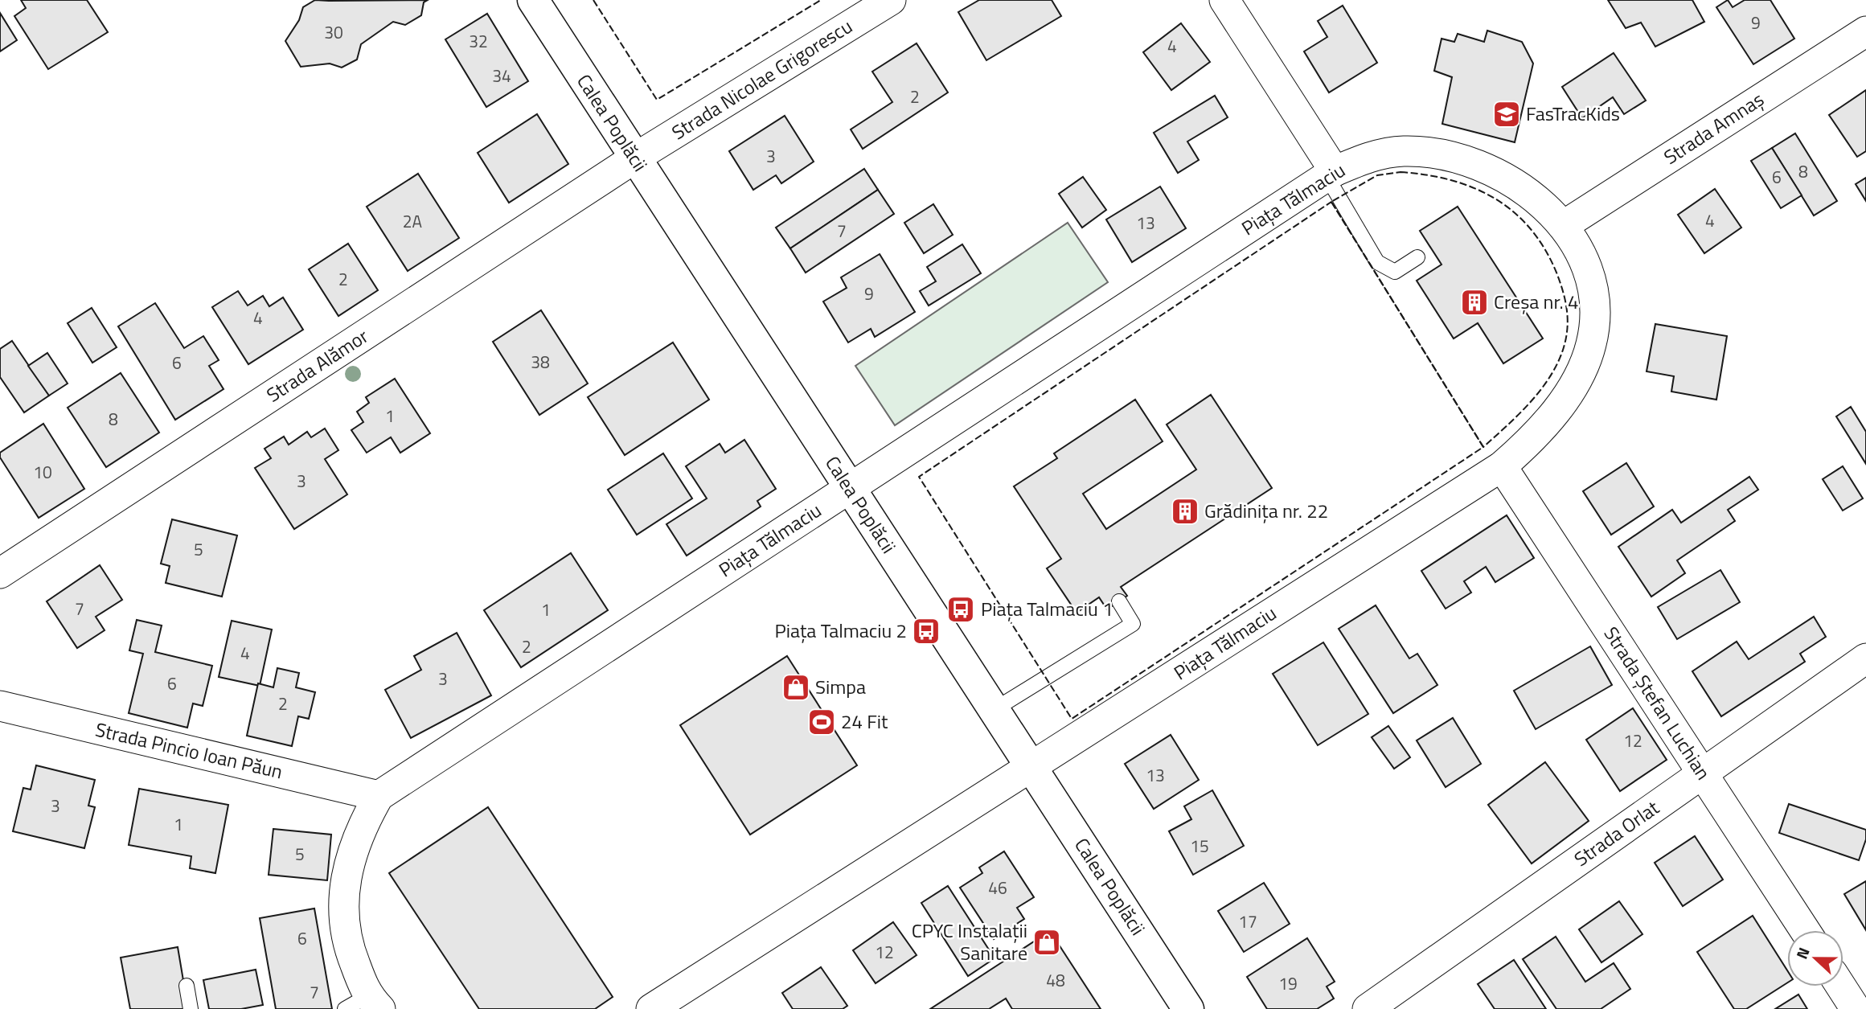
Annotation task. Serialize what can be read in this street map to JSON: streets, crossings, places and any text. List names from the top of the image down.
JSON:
{
  "streets": {
    "main road": ["Calea Poplăcii"],
    "street": [
      "Strada Nicolae Grigorescu",
      "Strada Amnaș",
      "Piața Tălmaciu",
      "Strada Alămor",
      "Strada Ștefan Luchian",
      "Strada Pincio Ioan Păun",
      "Strada Orlat"
    ]
  },
  "crossings": [
    ["Strada Nicolae Grigorescu", "Calea Poplăcii"],
    ["Strada Nicolae Grigorescu", "Strada Alămor"],
    ["Calea Poplăcii", "Piața Tălmaciu"],
    ["Calea Poplăcii", "Strada Alămor"],
    ["Strada Amnaș", "Piața Tălmaciu"],
    ["Piața Tălmaciu", "Strada Ștefan Luchian"],
    ["Piața Tălmaciu", "Strada Pincio Ioan Păun"],
    ["Strada Ștefan Luchian", "Strada Orlat"]
  ],
  "places": {
    "school or university": ["FasTracKids"],
    "building": ["Creșa nr. 4", "Grădinița nr. 22"],
    "bus stop": ["Piața Talmaciu 1", "Piața Talmaciu 2"],
    "shop": ["Simpa", "CPYC Instalații Sanitare"],
    "sports": ["24 Fit"]
  },
  "house_numbers": [
    "9",
    "30",
    "32",
    "4",
    "34",
    "2",
    "3",
    "8",
    "6",
    "4",
    "2A",
    "13",
    "7",
    "2",
    "9",
    "4",
    "38",
    "6",
    "1",
    "8",
    "10",
    "3",
    "5",
    "7",
    "1",
    "2",
    "4",
    "3",
    "6",
    "2",
    "12",
    "13",
    "3",
    "1",
    "15",
    "5",
    "46",
    "17",
    "6",
    "12",
    "48",
    "19",
    "7"
  ],
  "north": "left"
}
